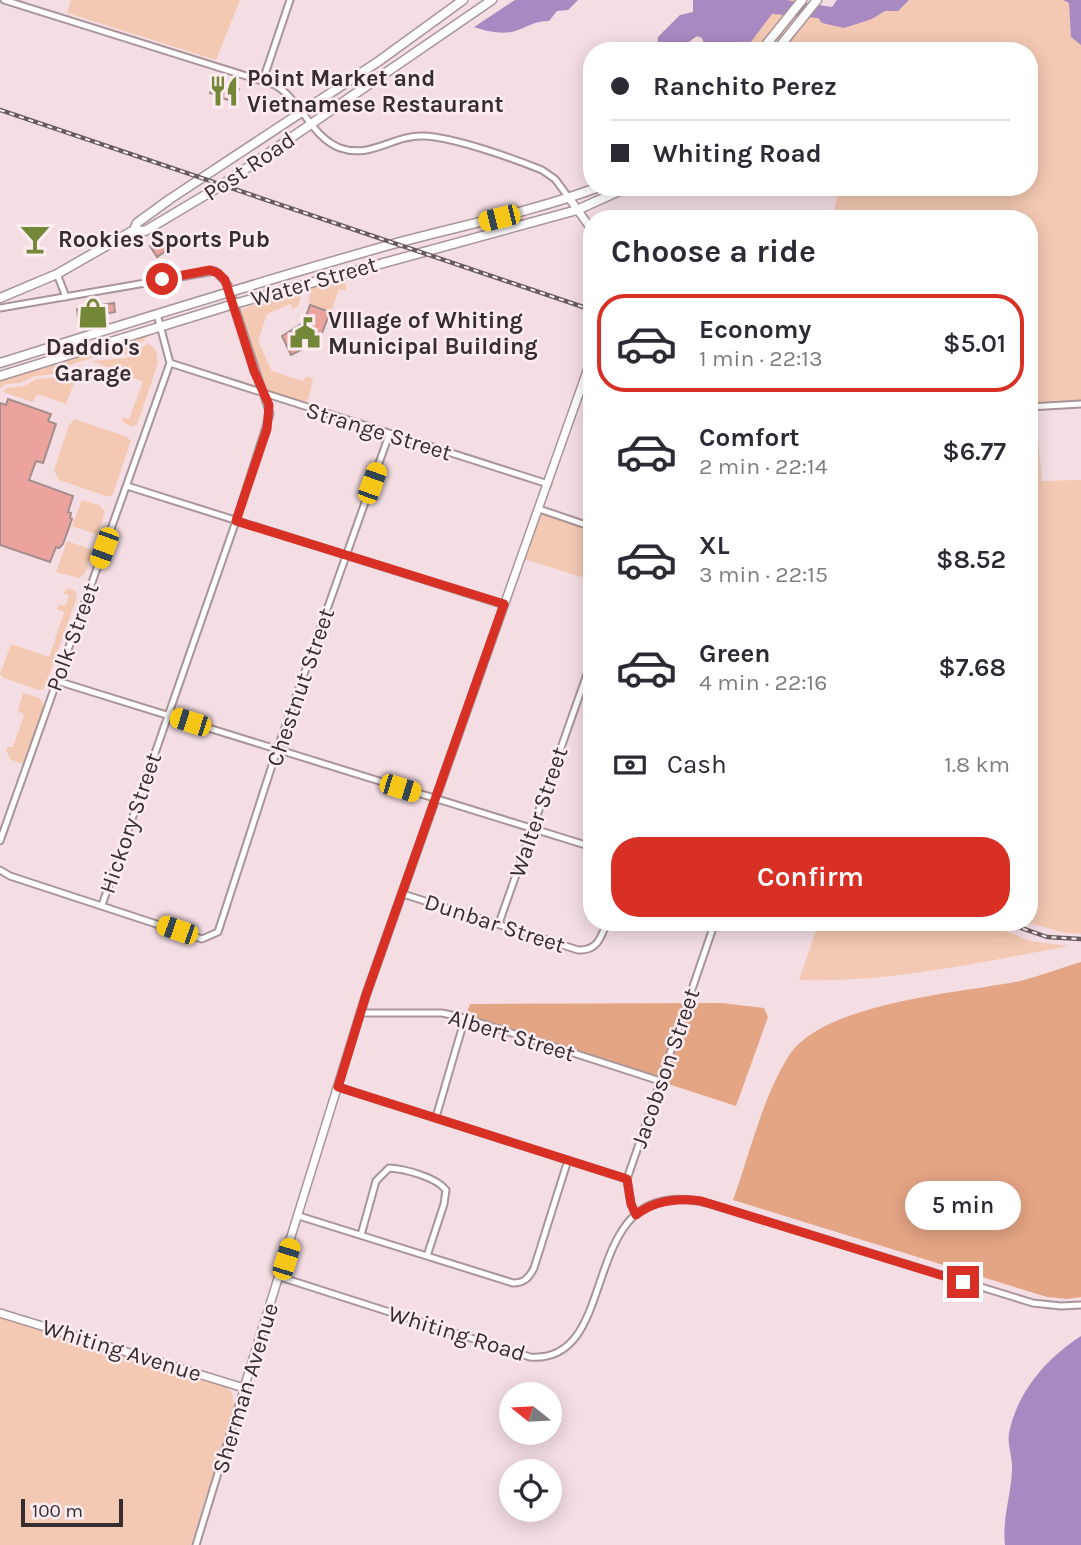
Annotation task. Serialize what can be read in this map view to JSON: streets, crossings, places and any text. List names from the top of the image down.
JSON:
{
  "streets": {
    "main road": ["Post Road", "Water Street"],
    "street": [
      "Strange Street",
      "Polk Street",
      "Chestnut Street",
      "Walter Street",
      "Hickory Street",
      "Dunbar Street",
      "Albert Street",
      "Jacobson Street",
      "Whiting Road",
      "Whiting Avenue",
      "Sherman Avenue"
    ]
  },
  "crossings": [
    ["Water Street", "Hickory Street"],
    ["Strange Street", "Polk Street"],
    ["Strange Street", "Chestnut Street"],
    ["Strange Street", "Hickory Street"],
    ["Strange Street", "Sherman Avenue"],
    ["Chestnut Street", "Hickory Street"],
    ["Walter Street", "Dunbar Street"],
    ["Dunbar Street", "Sherman Avenue"],
    ["Albert Street", "Jacobson Street"],
    ["Albert Street", "Sherman Avenue"],
    ["Jacobson Street", "Whiting Road"],
    ["Whiting Road", "Sherman Avenue"],
    ["Whiting Avenue", "Sherman Avenue"]
  ],
  "places": {
    "restaurant": ["Point Market and Vietnamese Restaurant"],
    "bar": ["Rookies Sports Pub"],
    "shop": ["Daddio's Garage"],
    "public building": ["VIllage of Whiting Municipal Building"]
  },
  "scale_bar": "100 m",
  "north": "left",
  "page": {
    "banner": ["Ranchito Perez", "Whiting Road"],
    "heading": "Choose a ride",
    "list": [
      {
        "name": "Economy",
        "note": "1 min · 22:13",
        "value": "$5.01"
      },
      {
        "name": "Comfort",
        "note": "2 min · 22:14",
        "value": "$6.77"
      },
      {
        "name": "XL",
        "note": "3 min · 22:15",
        "value": "$8.52"
      },
      {
        "name": "Green",
        "note": "4 min · 22:16",
        "value": "$7.68"
      }
    ],
    "pay": ["Cash", "1.8 km"],
    "buttons": "Confirm",
    "bubble": "5 min",
    "scale": "100 m"
  }
}
